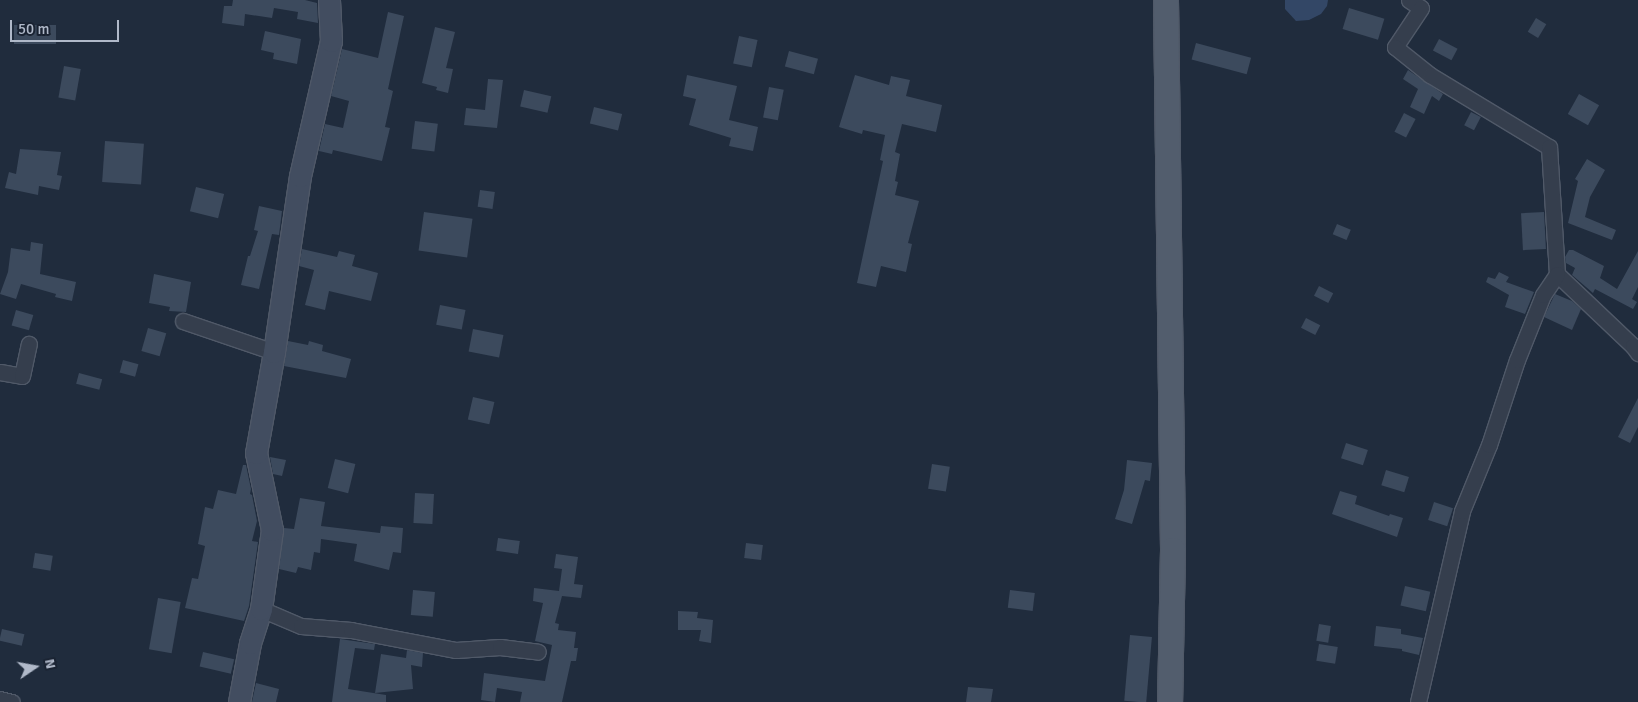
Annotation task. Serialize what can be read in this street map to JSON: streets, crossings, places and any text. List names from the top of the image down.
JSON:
{
  "scale_bar": "50 m",
  "north": "right"
}
